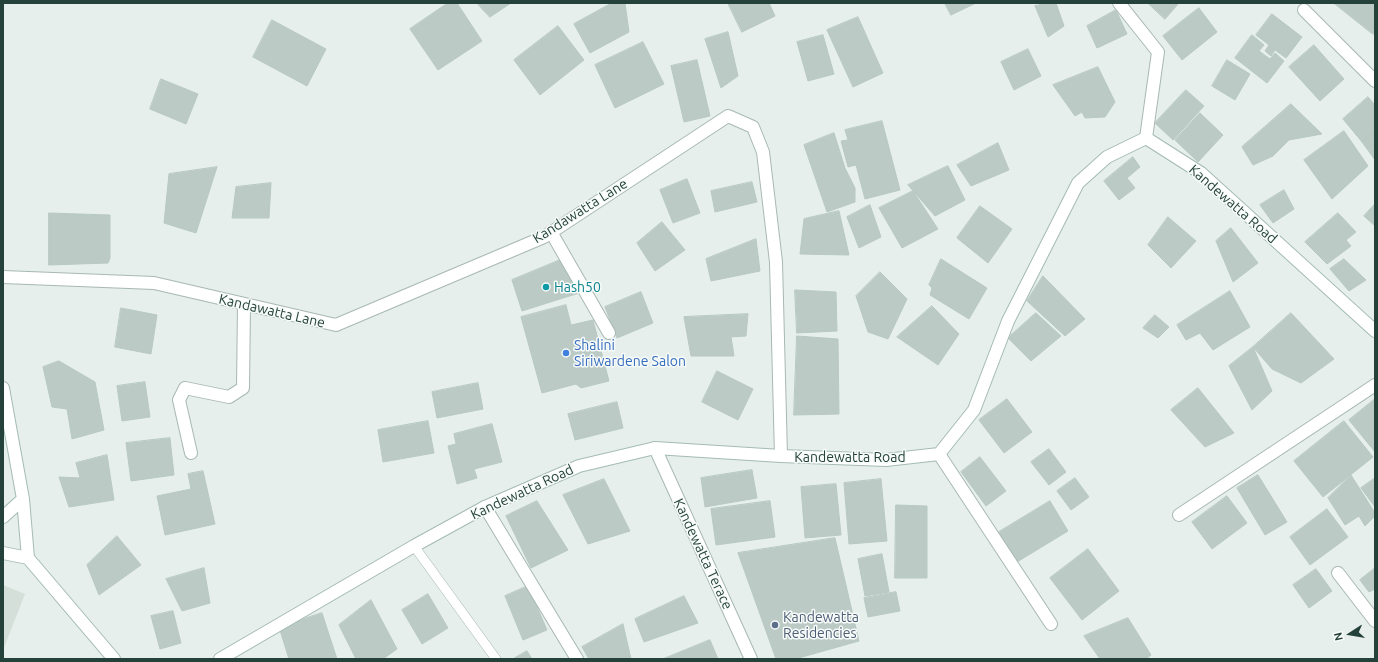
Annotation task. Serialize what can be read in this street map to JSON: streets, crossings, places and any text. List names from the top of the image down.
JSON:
{
  "streets": {
    "street": ["Kandewatta Road", "Kandawatta Lane", "Kandewatta Terace"]
  },
  "crossings": [
    ["Kandewatta Road", "Kandawatta Lane"],
    ["Kandewatta Road", "Kandewatta Terace"]
  ],
  "places": ["Hash50", "Shalini Siriwardene Salon", "Kandewatta Residencies"],
  "north": "left"
}
